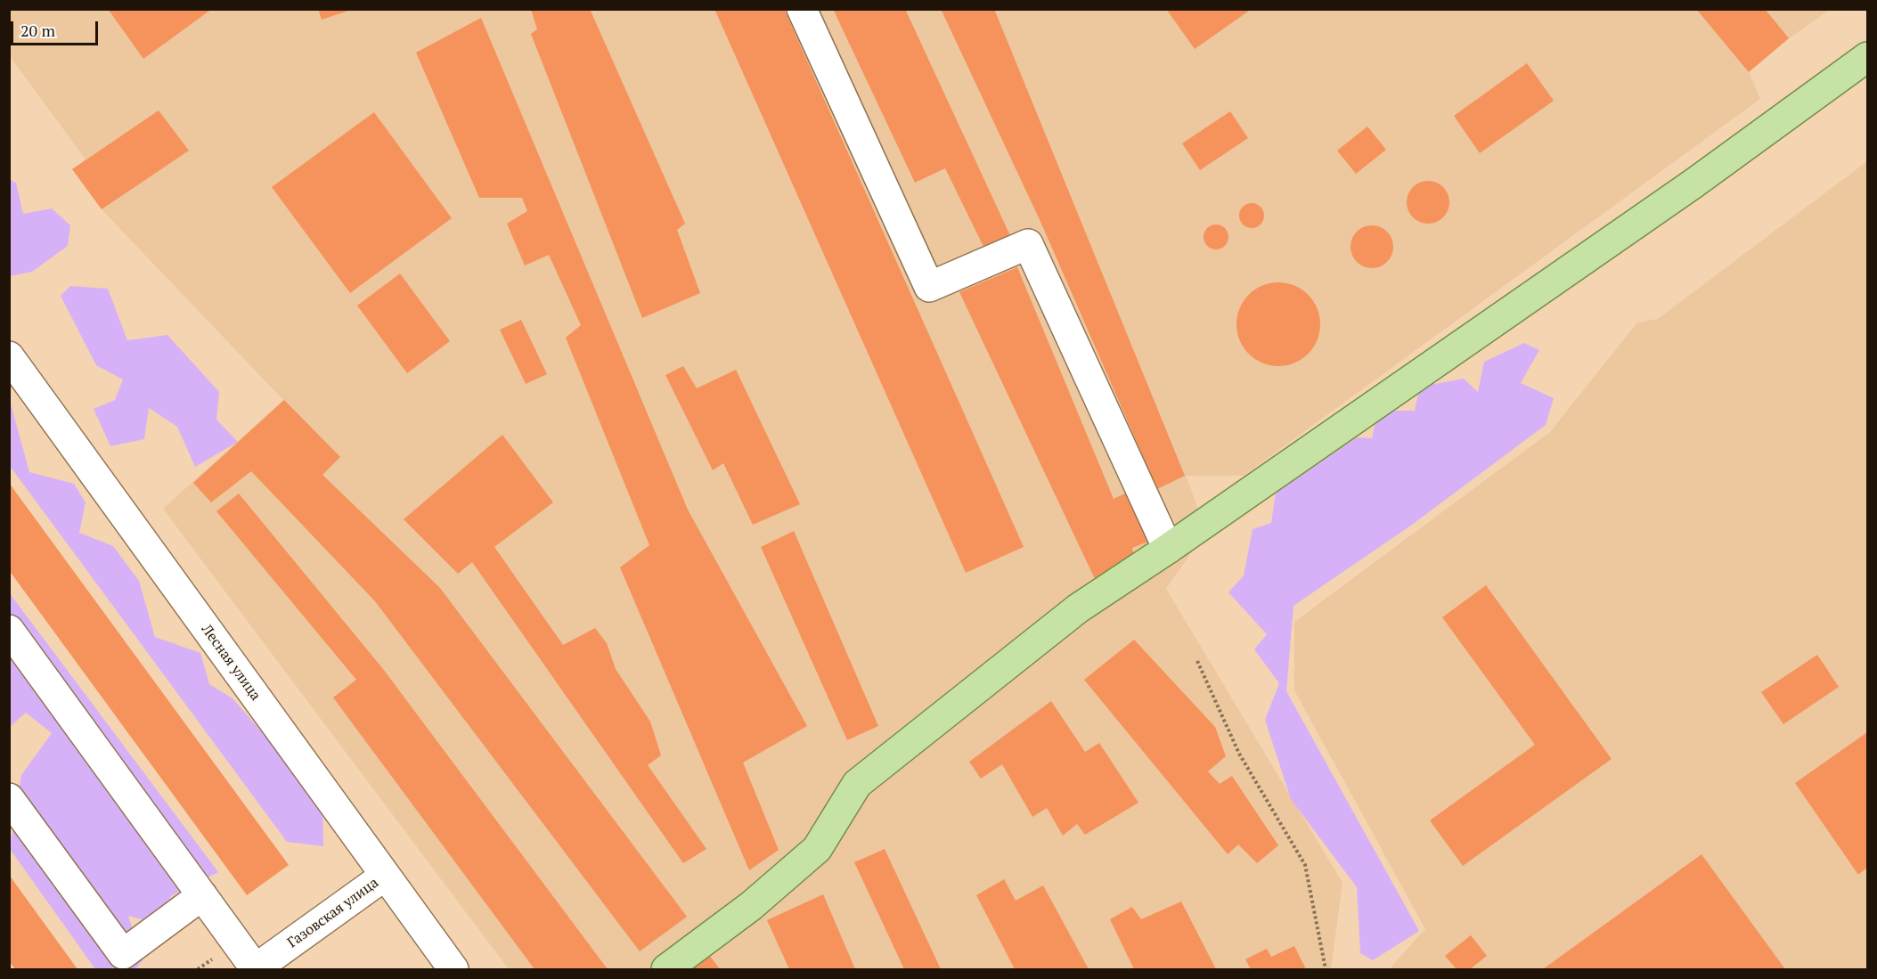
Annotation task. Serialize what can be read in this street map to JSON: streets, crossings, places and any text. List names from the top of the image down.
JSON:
{
  "streets": {
    "street": ["Лесная улица", "Газовская улица"]
  },
  "crossings": [
    ["Лесная улица", "Газовская улица"]
  ],
  "scale_bar": "20 m"
}
